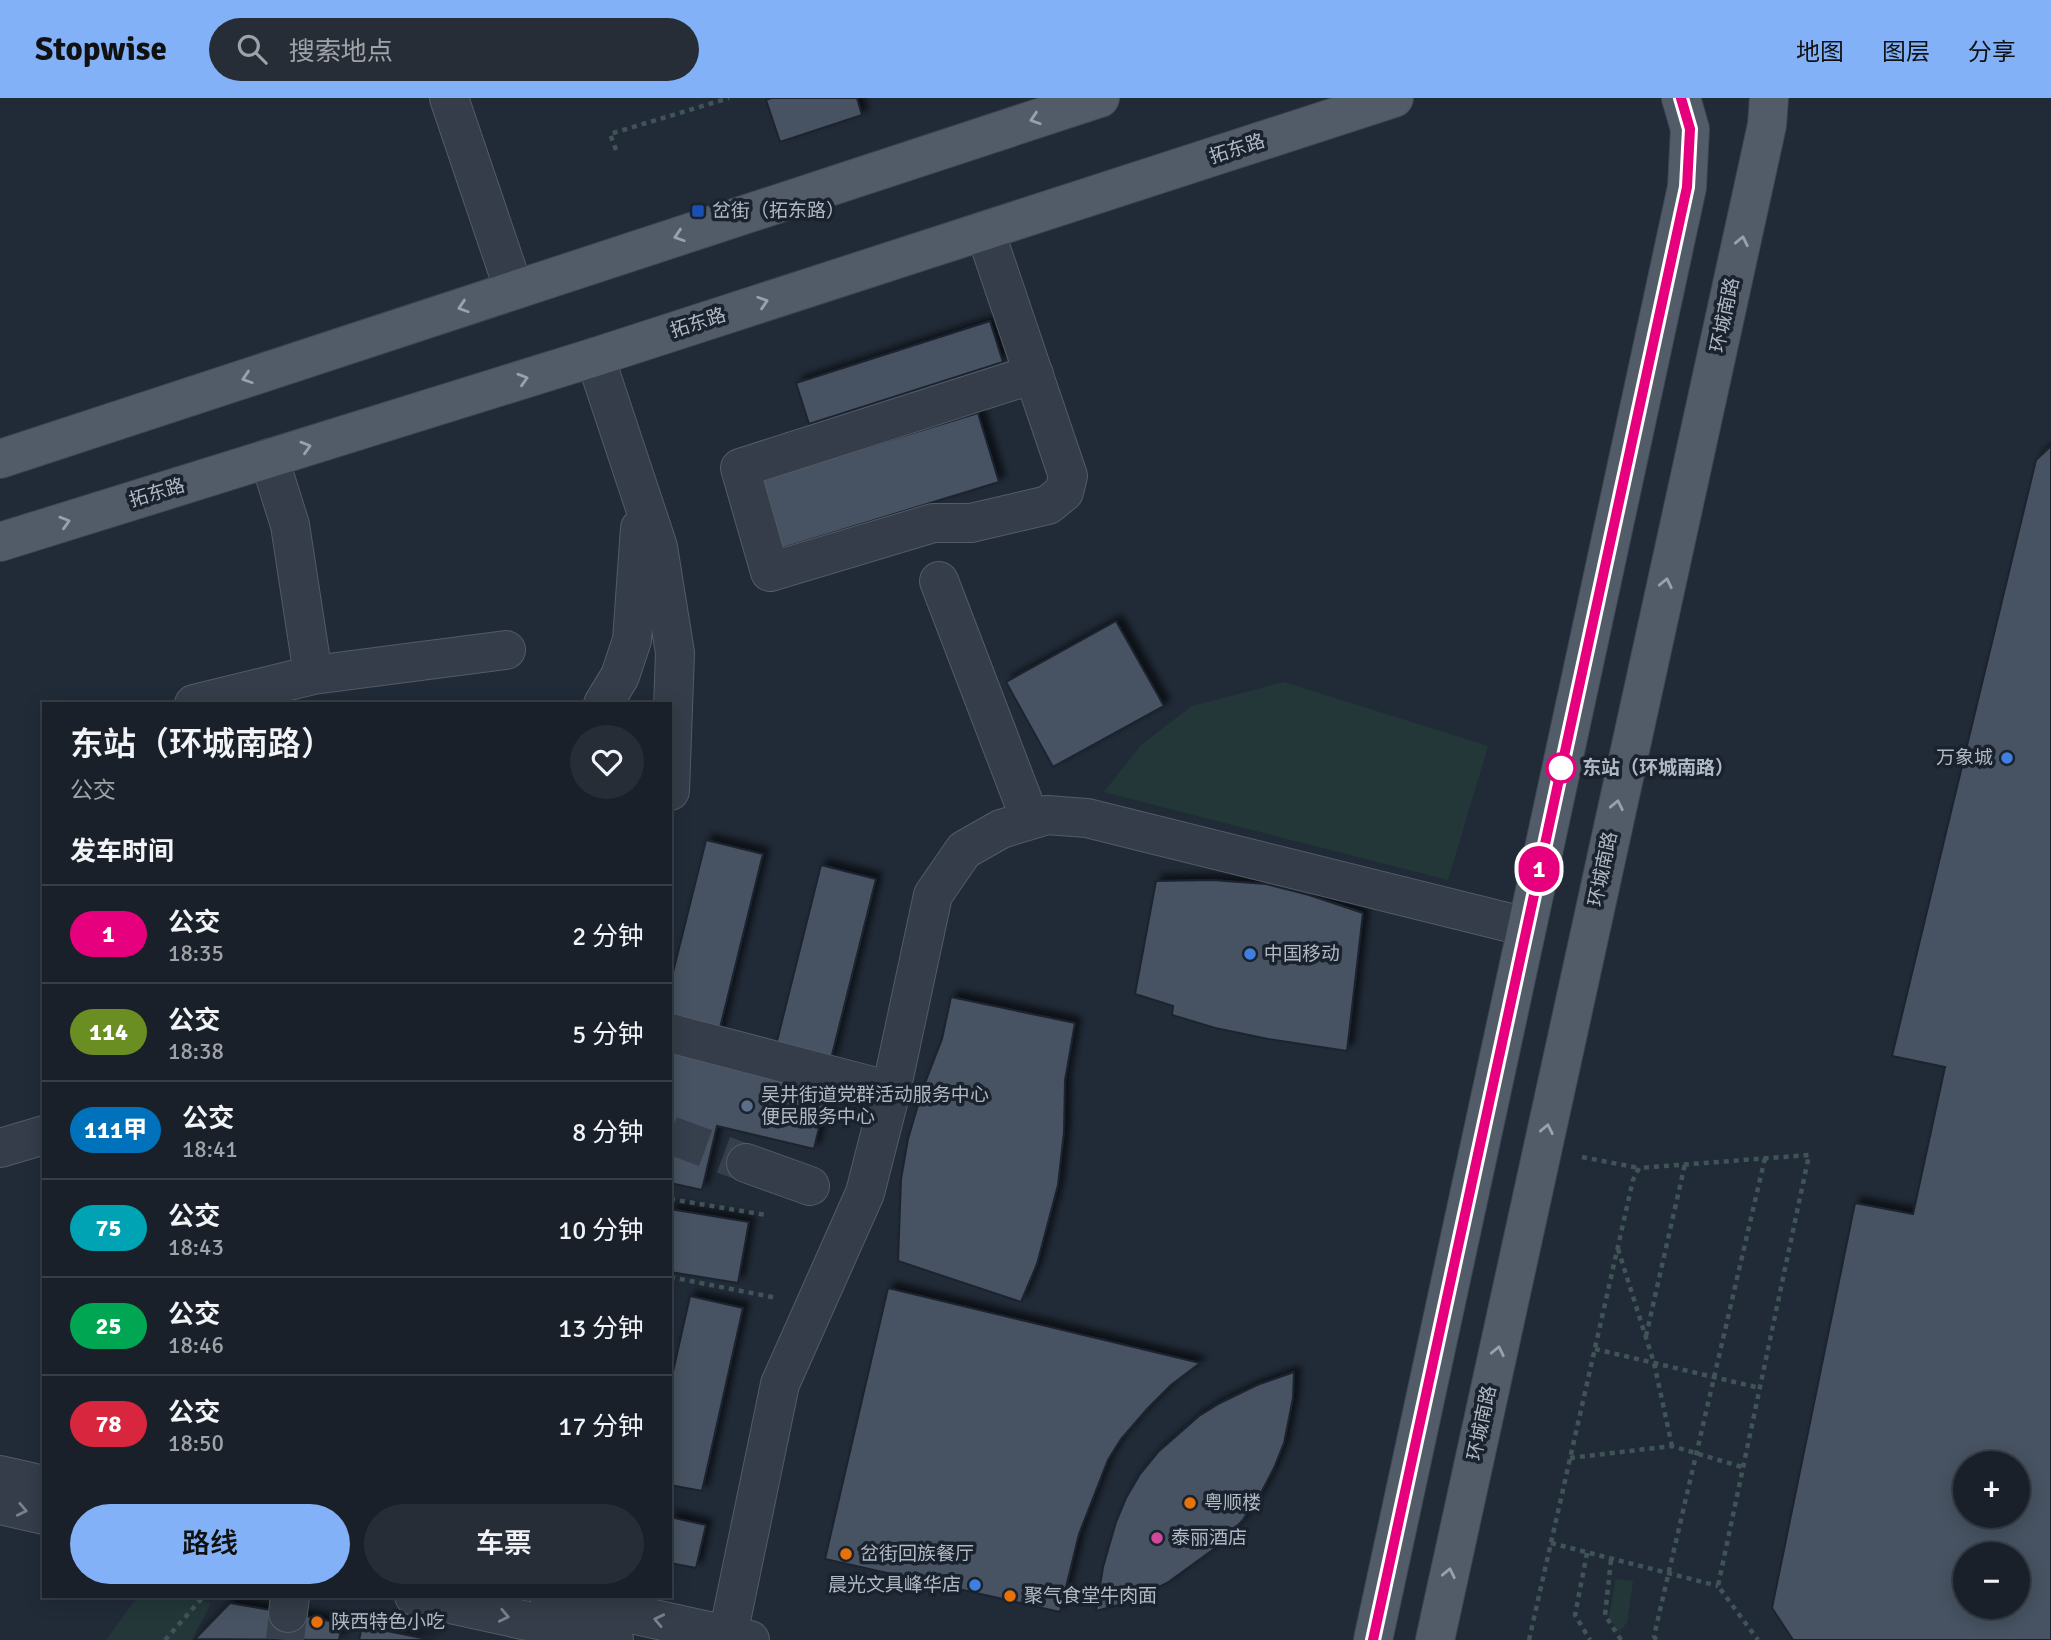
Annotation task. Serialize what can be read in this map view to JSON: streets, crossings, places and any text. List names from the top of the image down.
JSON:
{
  "streets": {
    "main road": ["拓东路", "环城南路"]
  },
  "places": {
    "transit": ["岔街（拓东路）"],
    "other": [
      "万象城",
      "东站（环城南路）",
      "中国移动",
      "吴井街道党群活动服务中心 便民服务中心",
      "粤顺楼",
      "泰丽酒店",
      "岔街回族餐厅",
      "晨光文具峰华店",
      "聚气食堂牛肉面",
      "陕西特色小吃"
    ]
  },
  "lines": ["bus line 1"],
  "page": {
    "header": "Stopwise",
    "search": "搜索地点",
    "nav": ["地图", "图层", "分享"],
    "on_map": "1",
    "heading": [
      ["东站（环城南路）", "公交"],
      "发车时间"
    ],
    "list": [
      {
        "mark": "1",
        "name": "公交",
        "note": "18:35",
        "value": "2 分钟"
      },
      {
        "mark": "114",
        "name": "公交",
        "note": "18:38",
        "value": "5 分钟"
      },
      {
        "mark": "111甲",
        "name": "公交",
        "note": "18:41",
        "value": "8 分钟"
      },
      {
        "mark": "75",
        "name": "公交",
        "note": "18:43",
        "value": "10 分钟"
      },
      {
        "mark": "25",
        "name": "公交",
        "note": "18:46",
        "value": "13 分钟"
      },
      {
        "mark": "78",
        "name": "公交",
        "note": "18:50",
        "value": "17 分钟"
      }
    ],
    "map_buttons": ["+", "−"],
    "buttons": ["路线", "车票"]
  }
}
